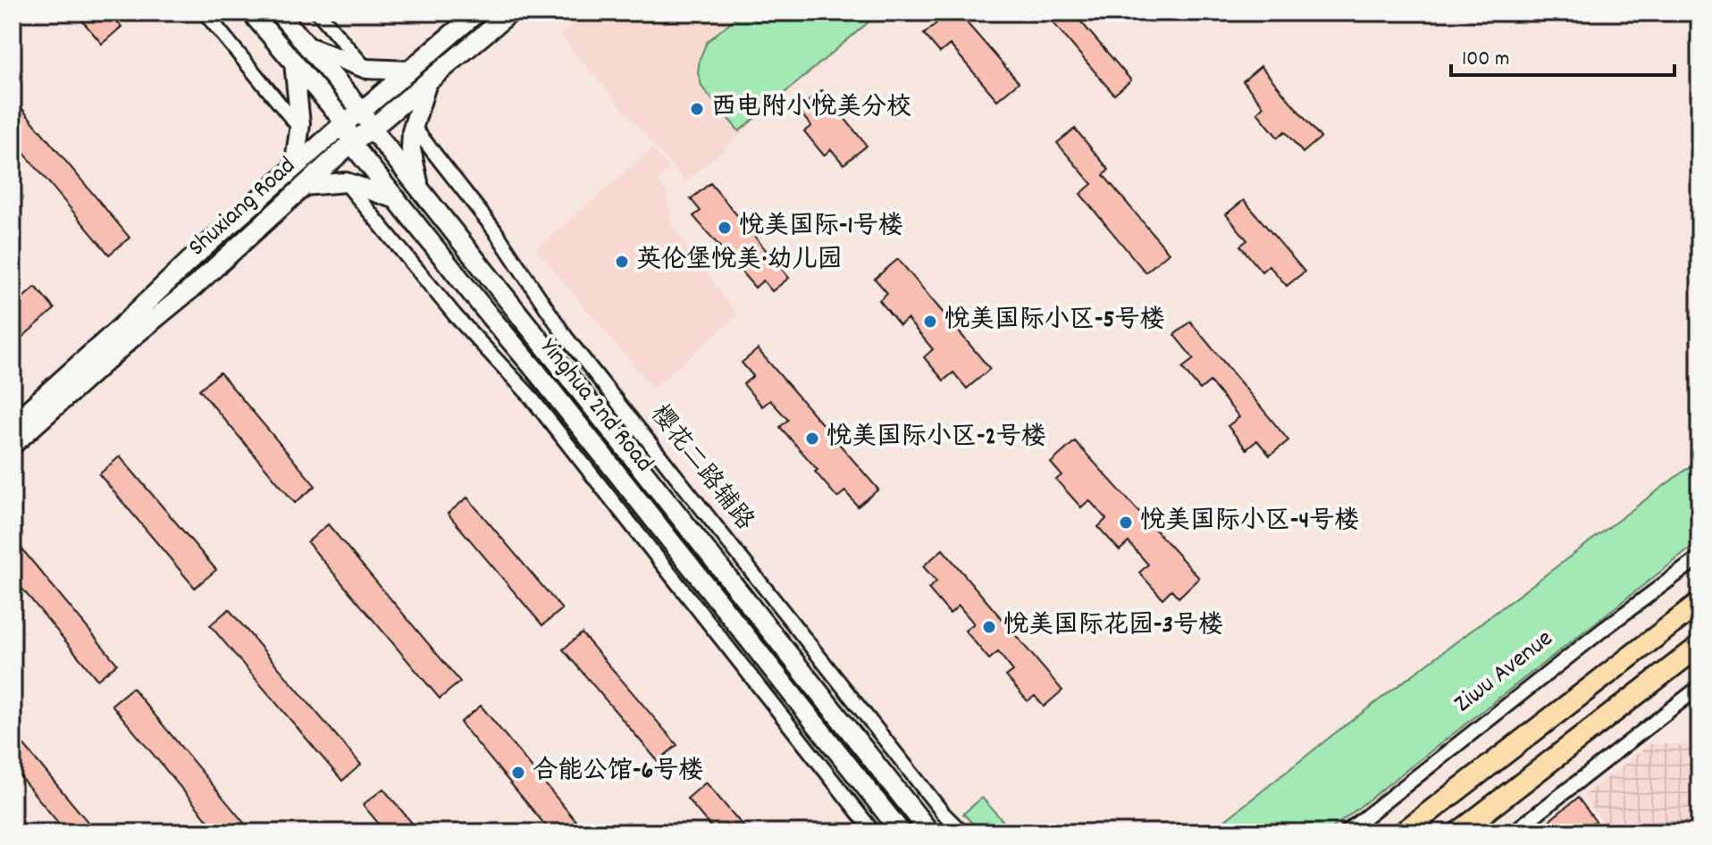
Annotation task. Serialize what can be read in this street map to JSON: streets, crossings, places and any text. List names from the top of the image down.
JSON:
{
  "streets": {
    "main road": ["Shuxiang Road", "Yinghua 2nd Road"],
    "street": ["樱花二路辅路", "Ziwu Avenue"]
  },
  "crossings": [
    ["Shuxiang Road", "Yinghua 2nd Road"]
  ],
  "places": [
    "西电附小悦美分校",
    "悦美国际-1号楼",
    "英伦堡悦美·幼儿园",
    "悦美国际小区-5号楼",
    "悦美国际小区-2号楼",
    "悦美国际小区-4号楼",
    "悦美国际花园-3号楼",
    "合能公馆-6号楼"
  ],
  "scale_bar": "100 m"
}
